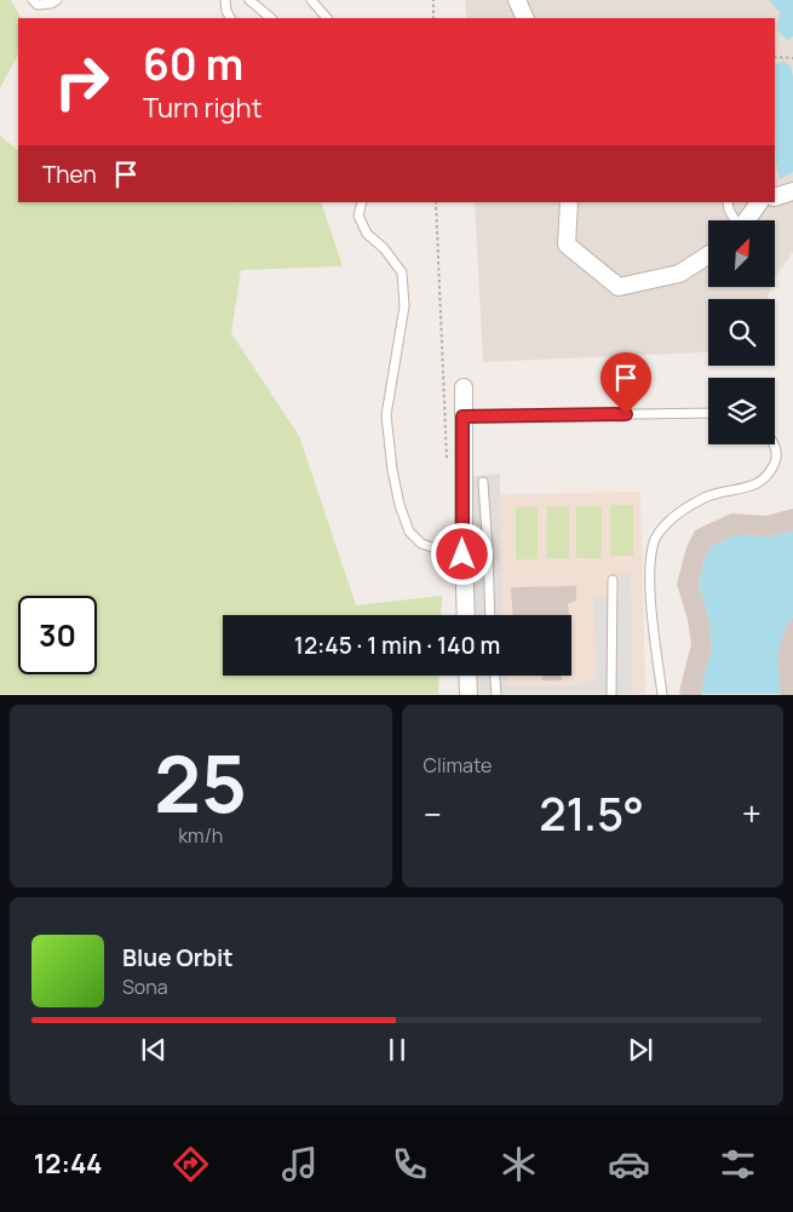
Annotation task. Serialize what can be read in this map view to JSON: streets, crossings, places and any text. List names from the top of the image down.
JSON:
{
  "north": "top right",
  "page": {
    "turn": ["60 m", "Turn right"],
    "then": "Then",
    "limit": "30",
    "trip": "12:45 · 1 min · 140 m",
    "tile": [
      ["25", "km/h"],
      "Climate"
    ],
    "heat": ["−", "21.5°", "+"],
    "song": ["Blue Orbit", "Sona"],
    "tabs": "12:44"
  }
}
